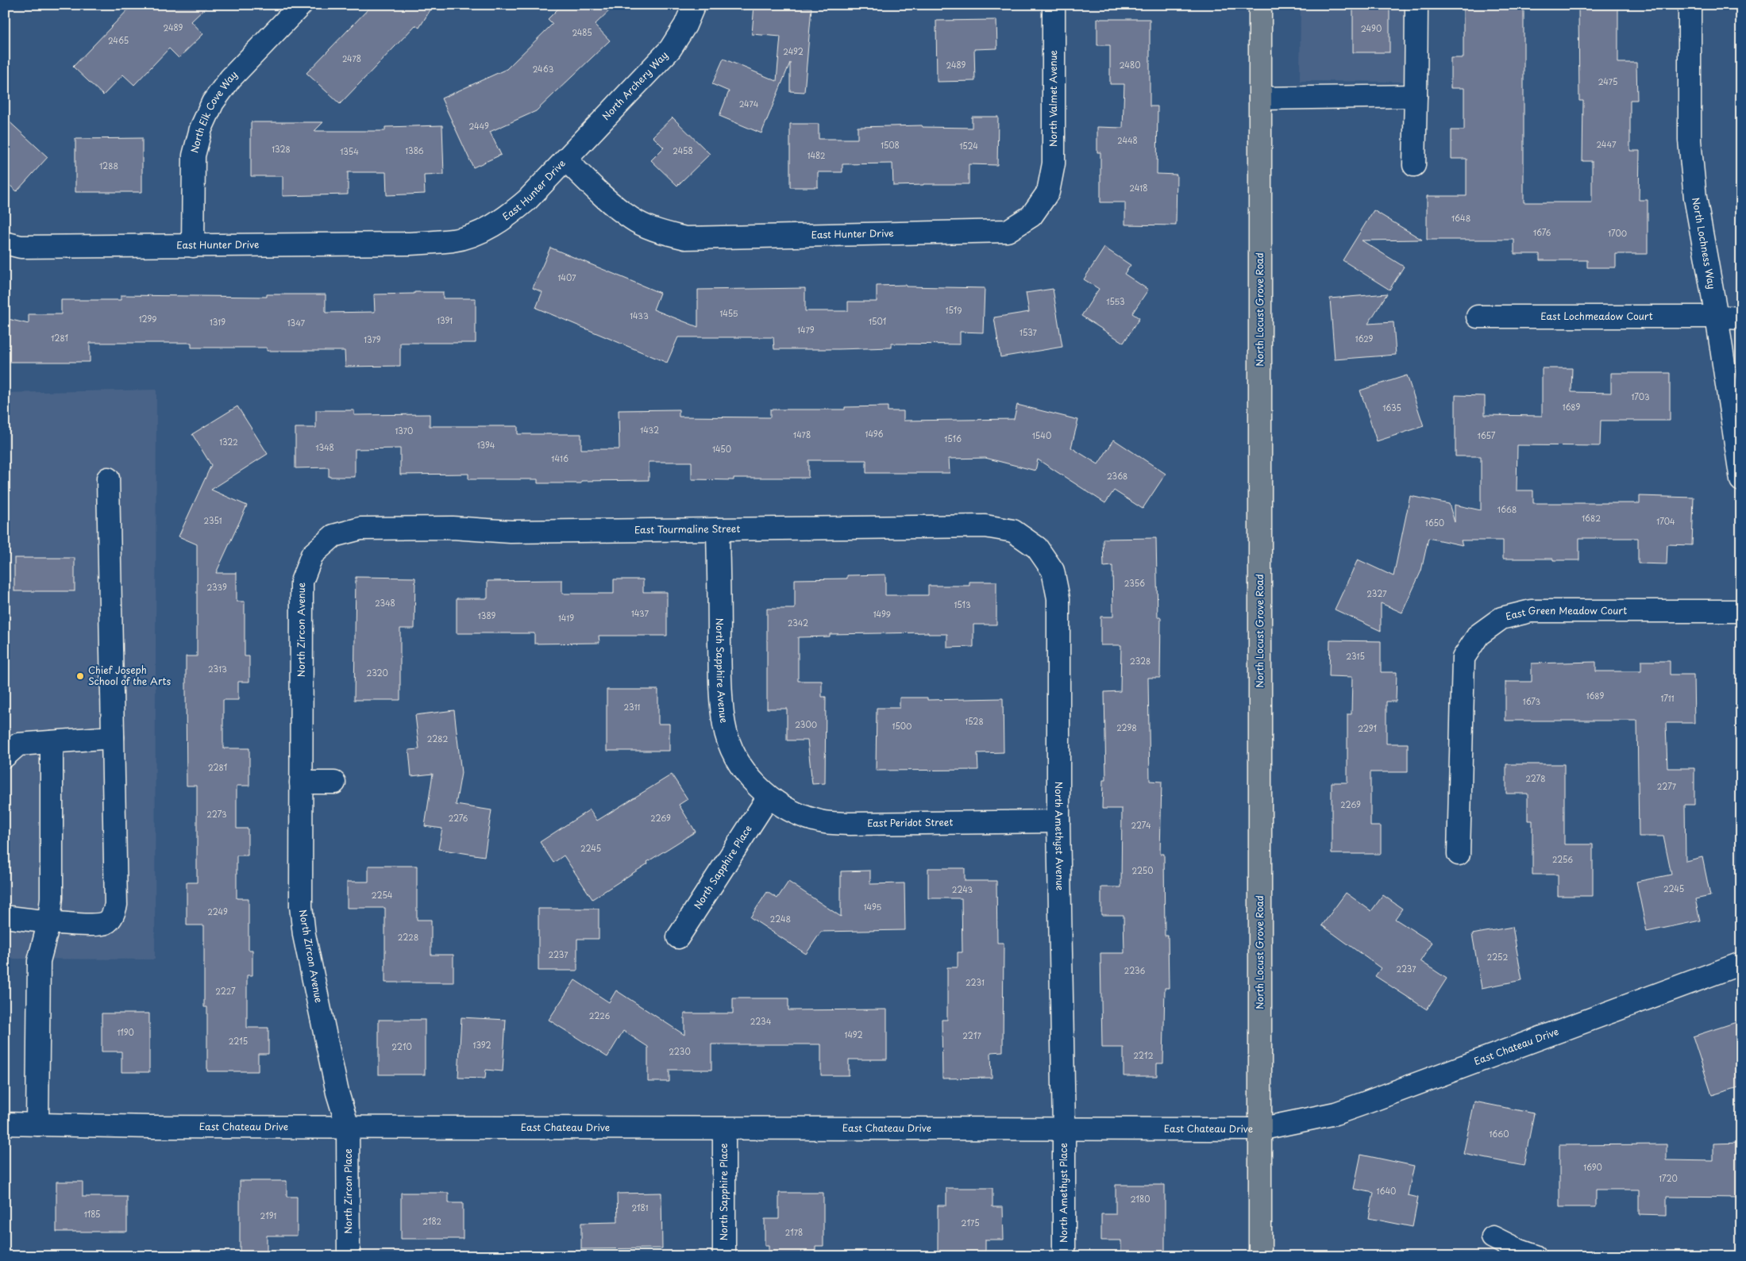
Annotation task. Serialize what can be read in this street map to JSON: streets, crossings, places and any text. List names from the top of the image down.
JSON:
{
  "streets": {
    "main road": ["North Locust Grove Road"],
    "street": [
      "North Archery Way",
      "North Valmet Avenue",
      "North Elk Cove Way",
      "East Hunter Drive",
      "North Lochness Way",
      "East Lochmeadow Court",
      "East Tourmaline Street",
      "East Green Meadow Court",
      "North Zircon Avenue",
      "North Sapphire Avenue",
      "East Peridot Street",
      "North Amethyst Avenue",
      "North Sapphire Place",
      "East Chateau Drive",
      "North Zircon Place",
      "North Amethyst Place"
    ]
  },
  "crossings": [
    ["North Archery Way", "East Hunter Drive"],
    ["North Valmet Avenue", "East Hunter Drive"],
    ["North Elk Cove Way", "East Hunter Drive"],
    ["North Lochness Way", "East Lochmeadow Court"],
    ["North Locust Grove Road", "East Chateau Drive"],
    ["East Tourmaline Street", "North Zircon Avenue"],
    ["East Tourmaline Street", "North Sapphire Avenue"],
    ["East Tourmaline Street", "North Amethyst Avenue"],
    ["North Zircon Avenue", "East Chateau Drive"],
    ["North Zircon Avenue", "North Zircon Place"],
    ["North Sapphire Avenue", "East Peridot Street"],
    ["North Sapphire Avenue", "North Sapphire Place"],
    ["East Peridot Street", "North Amethyst Avenue"],
    ["East Peridot Street", "North Sapphire Place"],
    ["North Amethyst Avenue", "East Chateau Drive"],
    ["North Amethyst Avenue", "North Amethyst Place"],
    ["North Sapphire Place", "East Chateau Drive"],
    ["East Chateau Drive", "North Zircon Place"],
    ["East Chateau Drive", "North Amethyst Place"]
  ],
  "places": ["Chief Joseph School of the Arts"],
  "house_numbers": [
    "2489",
    "2490",
    "2485",
    "2465",
    "2492",
    "2478",
    "2489",
    "2480",
    "2463",
    "2475",
    "2474",
    "2449",
    "2448",
    "2447",
    "1508",
    "1524",
    "1328",
    "1386",
    "2458",
    "1354",
    "1482",
    "1288",
    "2418",
    "1648",
    "1676",
    "1700",
    "1407",
    "1553",
    "1519",
    "1455",
    "1433",
    "1299",
    "1391",
    "1501",
    "1319",
    "1347",
    "1479",
    "1537",
    "1281",
    "1629",
    "1379",
    "1703",
    "1689",
    "1635",
    "1432",
    "1370",
    "1496",
    "1478",
    "1540",
    "1657",
    "1516",
    "1322",
    "1394",
    "1348",
    "1450",
    "1416",
    "2368",
    "1668",
    "1682",
    "2351",
    "1704",
    "1650",
    "2356",
    "2339",
    "2327",
    "2348",
    "1513",
    "1437",
    "1499",
    "1389",
    "1419",
    "2342",
    "2315",
    "2328",
    "2313",
    "2320",
    "1689",
    "1711",
    "1673",
    "2311",
    "1528",
    "2300",
    "1500",
    "2298",
    "2291",
    "2282",
    "2281",
    "2278",
    "2277",
    "2269",
    "2273",
    "2276",
    "2269",
    "2274",
    "2245",
    "2256",
    "2250",
    "2245",
    "2243",
    "2254",
    "1495",
    "2249",
    "2248",
    "2228",
    "2237",
    "2252",
    "2237",
    "2236",
    "2231",
    "2227",
    "2226",
    "2234",
    "1190",
    "1492",
    "2217",
    "2215",
    "1392",
    "2210",
    "2230",
    "2212",
    "1660",
    "1690",
    "1720",
    "1640",
    "2180",
    "2181",
    "1185",
    "2191",
    "2182",
    "2175",
    "2178"
  ]
}
